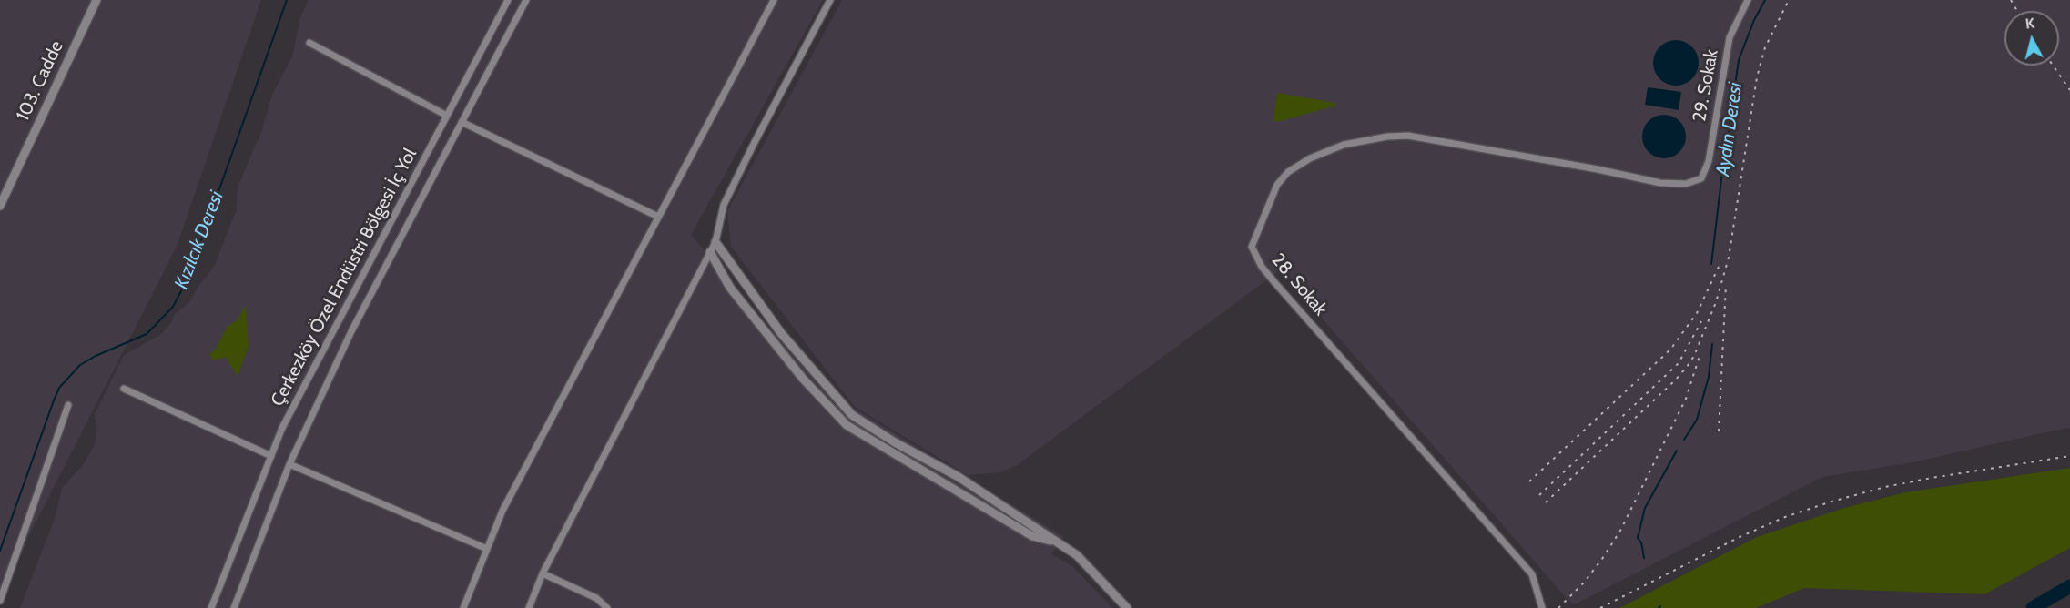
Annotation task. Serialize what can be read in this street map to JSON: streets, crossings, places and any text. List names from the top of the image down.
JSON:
{
  "streets": {
    "street": [
      "103. Cadde",
      "29. Sokak",
      "Çerkezköy Özel Endüstri Bölgesi İç Yol",
      "28. Sokak"
    ]
  },
  "crossings": [
    ["29. Sokak", "28. Sokak"]
  ],
  "water": ["Aydın Deresi", "Kızılcık Deresi"],
  "north": "top"
}
